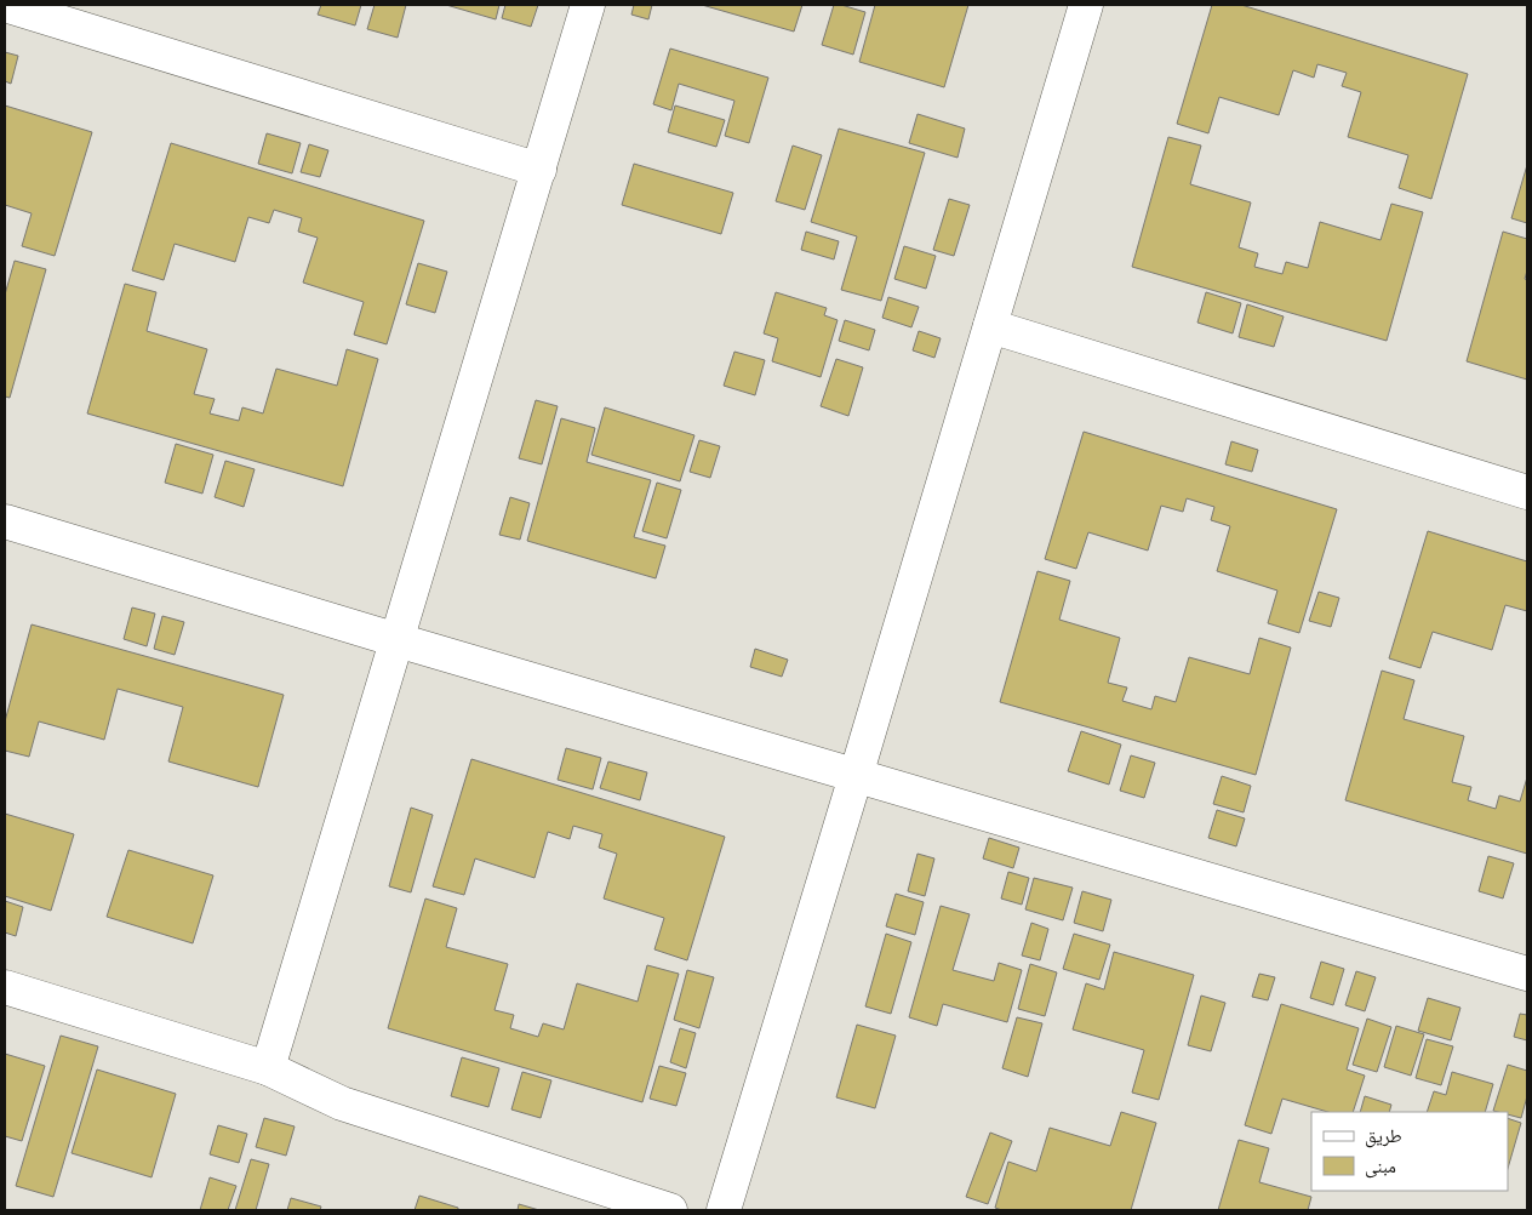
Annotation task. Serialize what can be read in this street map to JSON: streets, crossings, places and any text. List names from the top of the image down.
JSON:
{
  "legend": ["طريق", "مبنى"]
}
